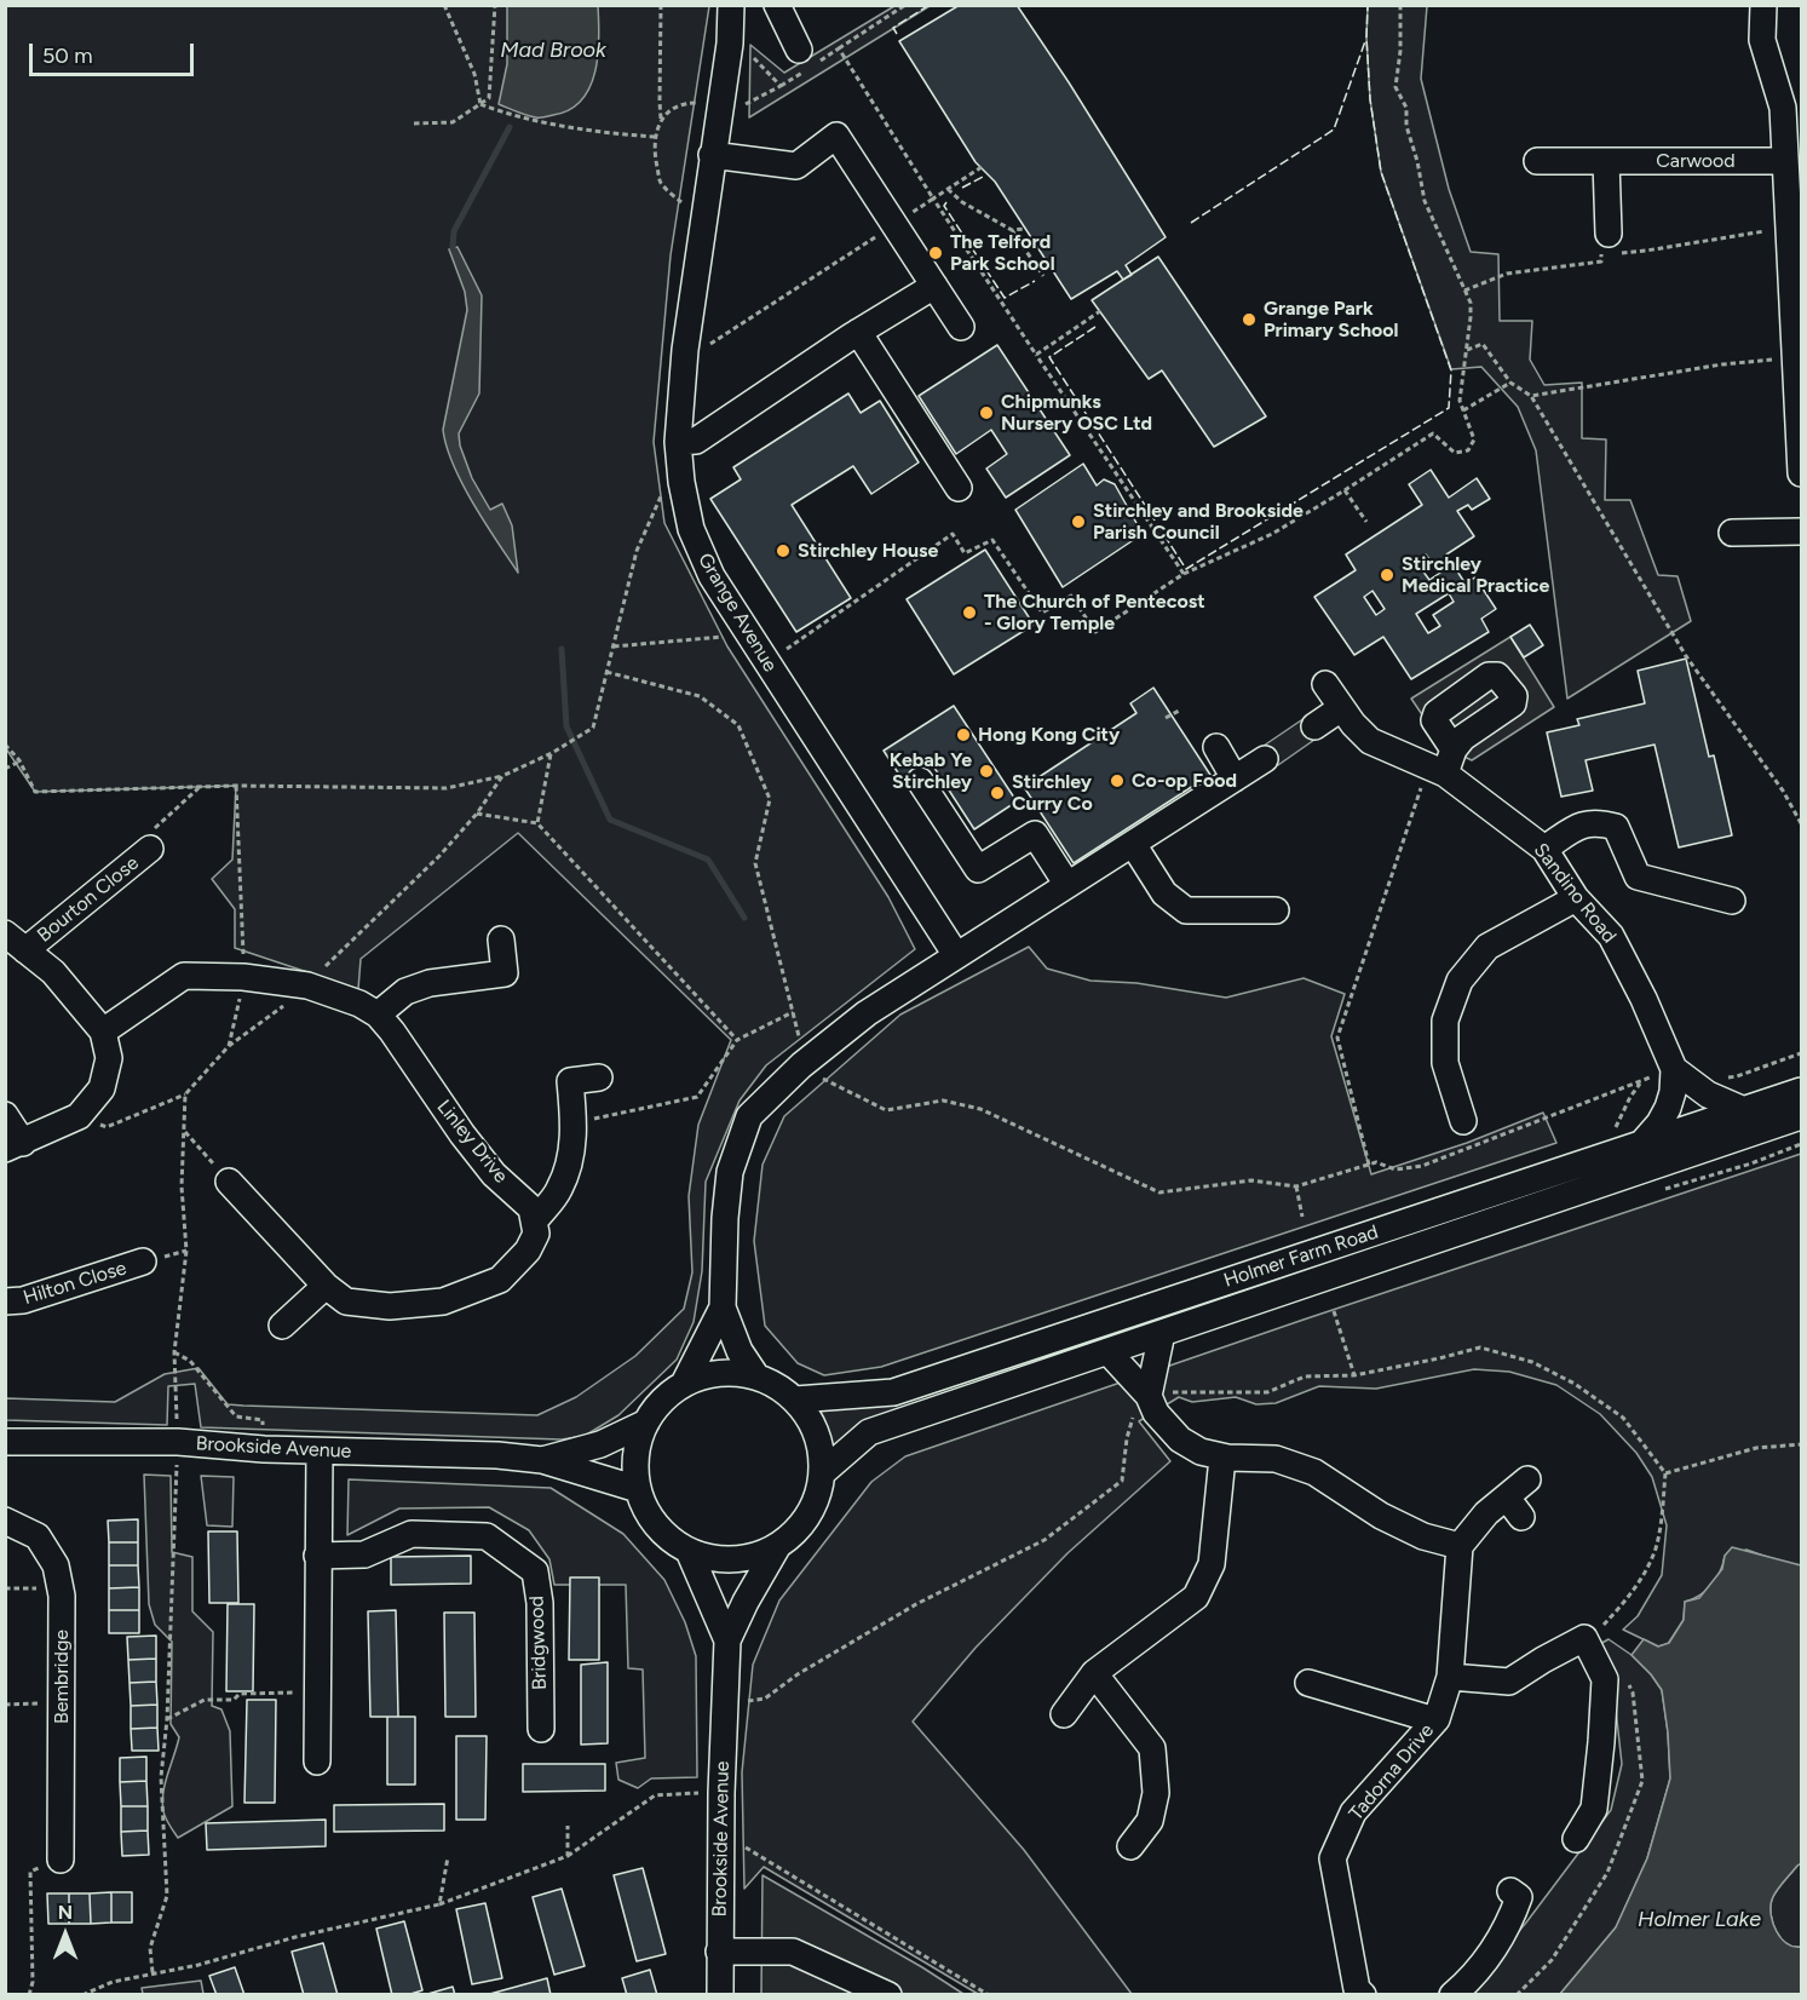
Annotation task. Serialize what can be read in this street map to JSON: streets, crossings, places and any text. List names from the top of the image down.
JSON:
{
  "streets": {
    "street": [
      "Carwood",
      "Grange Avenue",
      "Sandino Road",
      "Bourton Close",
      "Linley Drive",
      "Holmer Farm Road",
      "Hilton Close",
      "Brookside Avenue",
      "Bridgwood",
      "Bembridge",
      "Tadorna Drive"
    ]
  },
  "crossings": [
    ["Sandino Road", "Holmer Farm Road"],
    ["Holmer Farm Road", "Brookside Avenue"]
  ],
  "water": ["Mad Brook", "Holmer Lake"],
  "places": [
    "The Telford Park School",
    "Grange Park Primary School",
    "Chipmunks Nursery OSC Ltd",
    "Stirchley and Brookside Parish Council",
    "Stirchley House",
    "Stirchley Medical Practice",
    "The Church of Pentecost - Glory Temple",
    "Hong Kong City",
    "Kebab Ye Stirchley",
    "Co-op Food",
    "Stirchley Curry Co"
  ],
  "scale_bar": "50 m",
  "north": "top"
}
